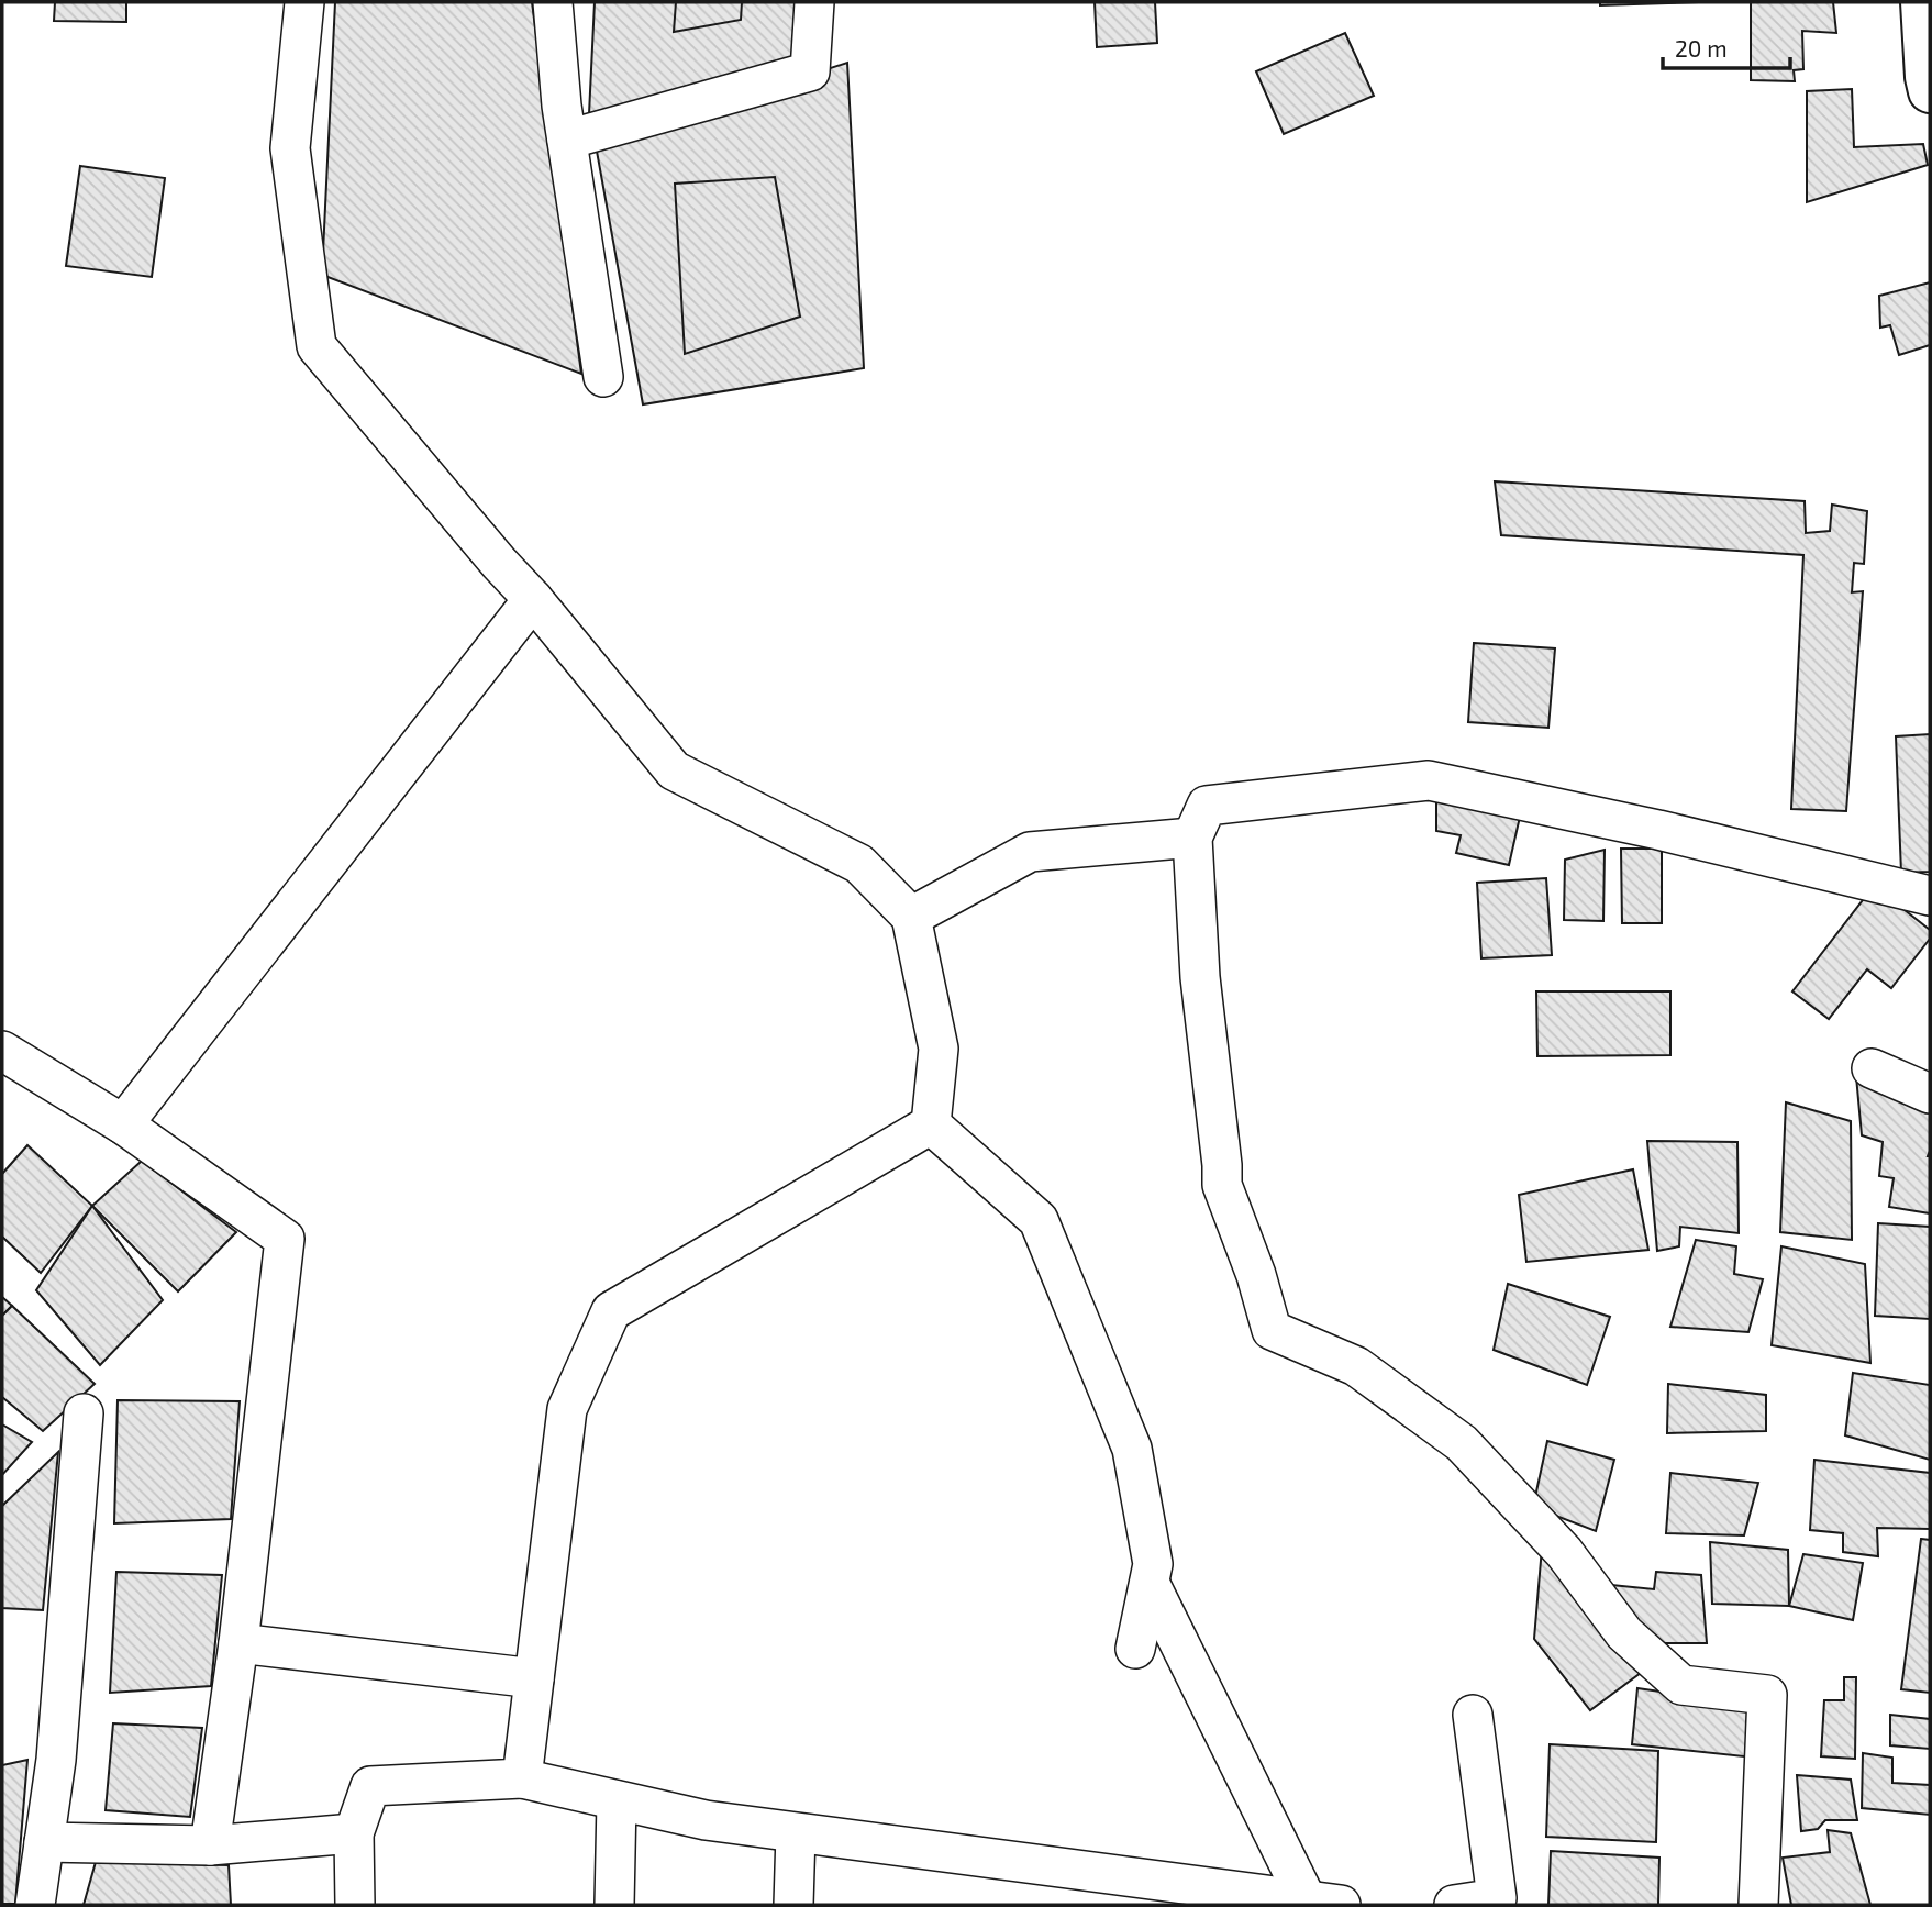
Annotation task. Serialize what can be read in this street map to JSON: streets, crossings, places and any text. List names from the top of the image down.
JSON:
{
  "scale_bar": "20 m"
}
